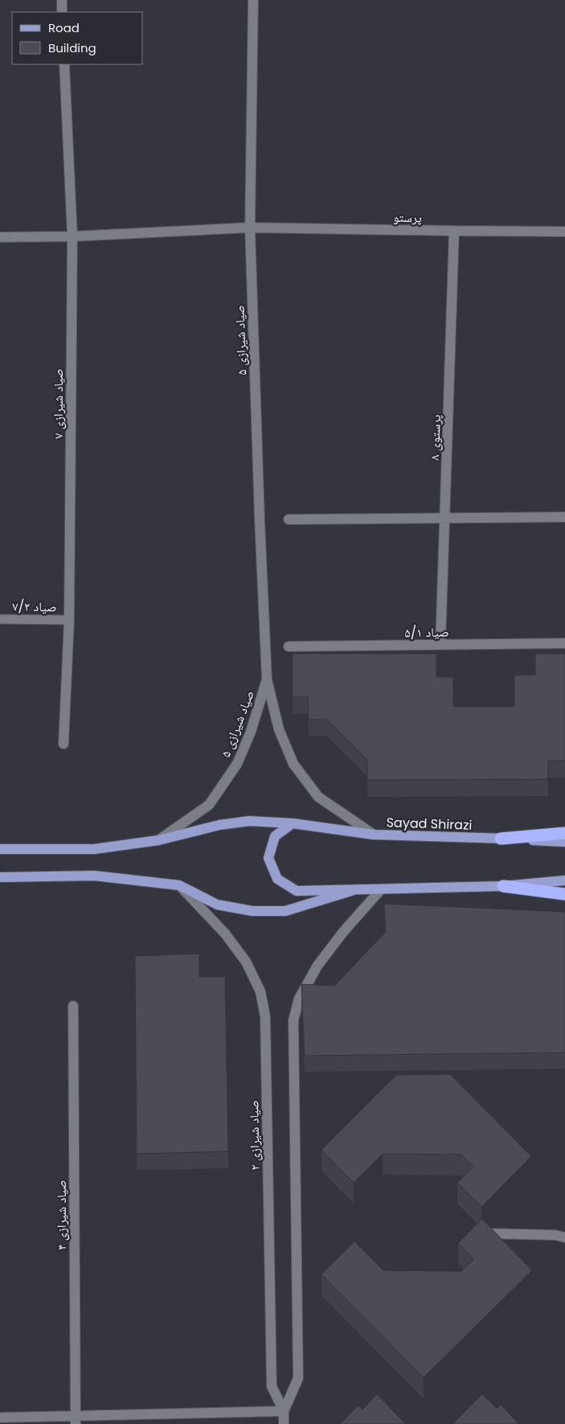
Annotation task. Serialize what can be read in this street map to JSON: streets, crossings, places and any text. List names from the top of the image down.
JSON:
{
  "streets": {
    "main road": ["Sayad Shirazi"],
    "street": [
      "پرستو",
      "صیاد شیرازی ۵",
      "صیاد شیرازی ۷",
      "پرستوی ۸",
      "صیاد ۵/۱",
      "صیاد شیرازی ۲",
      "صیاد شیرازی ۴"
    ],
    "lane": ["صیاد ۷/۲"]
  },
  "crossings": [
    ["پرستو", "صیاد شیرازی ۵"],
    ["پرستو", "صیاد شیرازی ۷"],
    ["پرستو", "پرستوی ۸"],
    ["صیاد شیرازی ۵", "Sayad Shirazi"],
    ["صیاد شیرازی ۷", "صیاد ۷/۲"],
    ["پرستوی ۸", "صیاد ۵/۱"]
  ],
  "legend": ["Road", "Building"]
}
